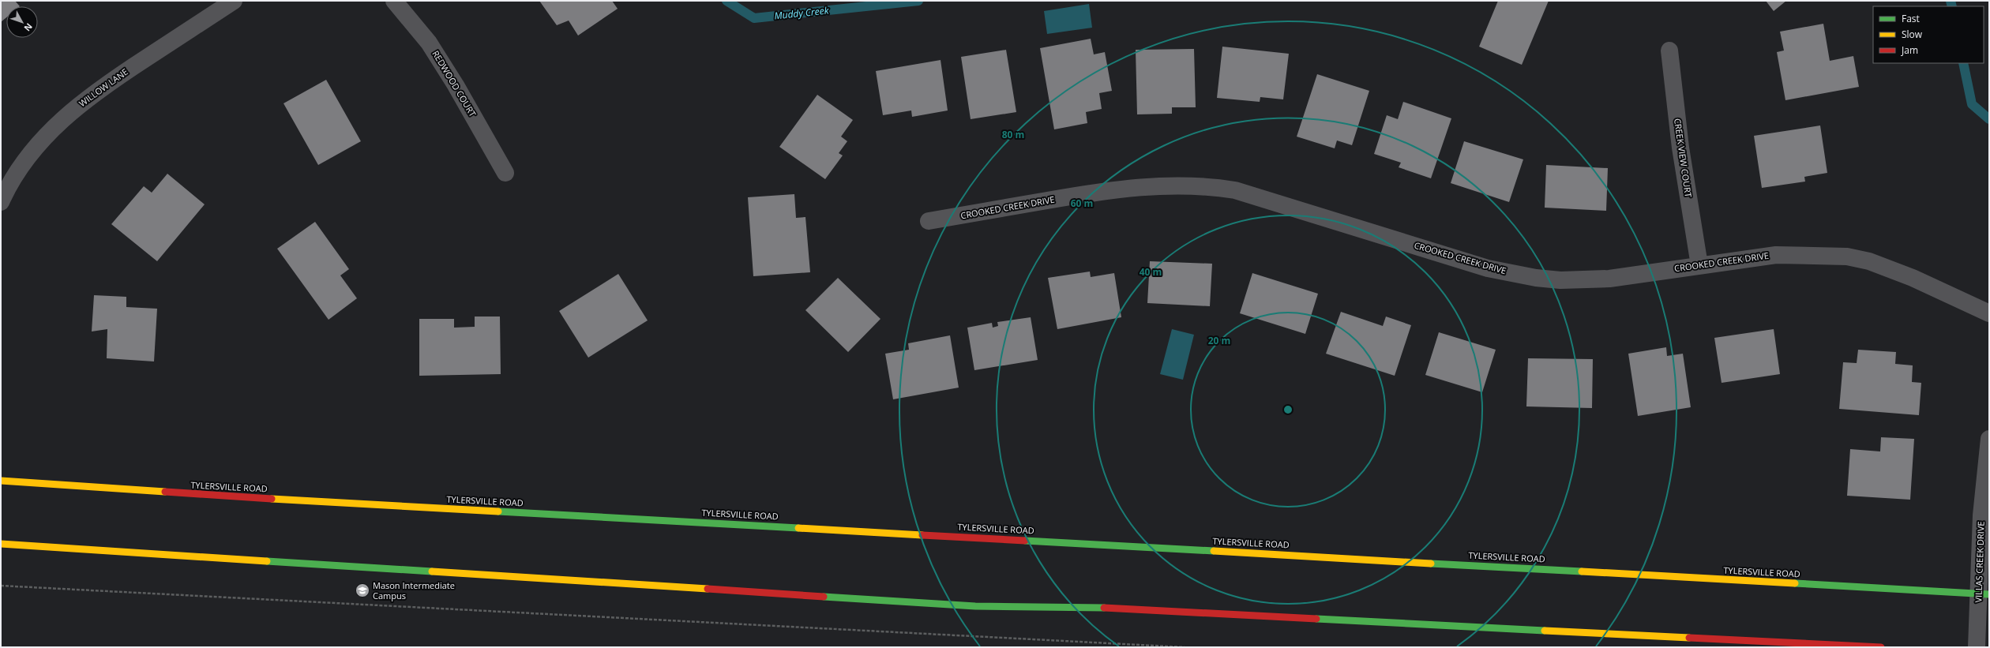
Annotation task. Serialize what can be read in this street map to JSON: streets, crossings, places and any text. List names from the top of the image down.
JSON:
{
  "streets": {
    "main road": ["TYLERSVILLE ROAD"],
    "street": [
      "REDWOOD COURT",
      "WILLOW LANE",
      "CREEK VIEW COURT",
      "CROOKED CREEK DRIVE",
      "VILLAS CREEK DRIVE"
    ]
  },
  "crossings": [
    ["CREEK VIEW COURT", "CROOKED CREEK DRIVE"],
    ["TYLERSVILLE ROAD", "VILLAS CREEK DRIVE"]
  ],
  "water": ["Muddy Creek"],
  "places": {
    "school or university": ["Mason Intermediate Campus"]
  },
  "legend": ["Fast", "Slow", "Jam"],
  "north": "bottom right",
  "rings": [
    "80 m",
    "60 m",
    "40 m",
    "20 m"
  ]
}
